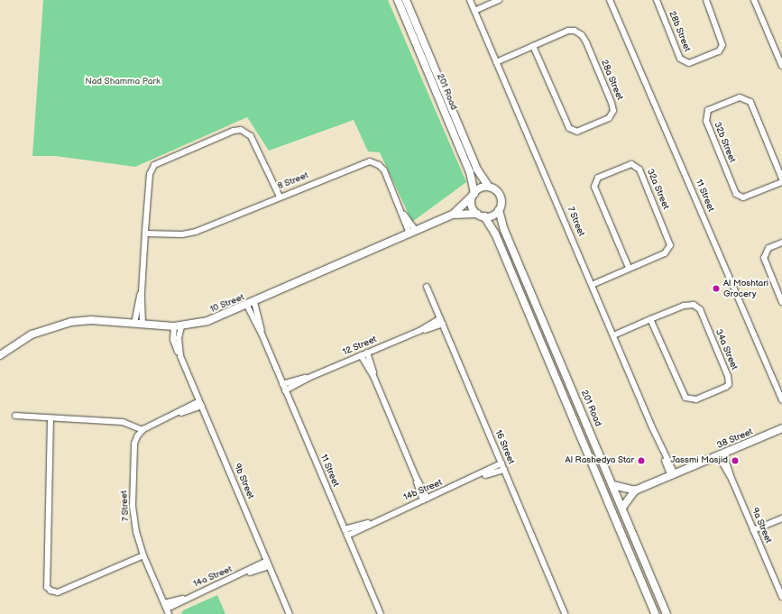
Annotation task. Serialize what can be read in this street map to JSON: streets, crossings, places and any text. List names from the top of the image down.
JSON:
{
  "streets": {
    "street": [
      "28b Street",
      "28a Street",
      "201 Road",
      "32b Street",
      "8 Street",
      "32a Street",
      "11 Street",
      "7 Street",
      "10 Street",
      "12 Street",
      "34a Street",
      "38 Street",
      "16 Street",
      "9b Street",
      "14b Street",
      "9a Street",
      "14a Street"
    ]
  },
  "crossings": [
    ["28a Street", "7 Street"],
    ["201 Road", "10 Street"],
    ["8 Street", "10 Street"],
    ["32a Street", "7 Street"],
    ["11 Street", "10 Street"],
    ["11 Street", "12 Street"],
    ["11 Street", "14b Street"],
    ["7 Street", "34a Street"],
    ["7 Street", "38 Street"],
    ["7 Street", "14a Street"],
    ["10 Street", "9b Street"],
    ["12 Street", "16 Street"],
    ["38 Street", "9a Street"],
    ["16 Street", "14b Street"],
    ["9b Street", "14a Street"]
  ],
  "parks": ["Nad Shamma Park"],
  "places": ["Al Moshtari Grocery", "Al Rashedya Star", "Jassmi Masjid"]
}
